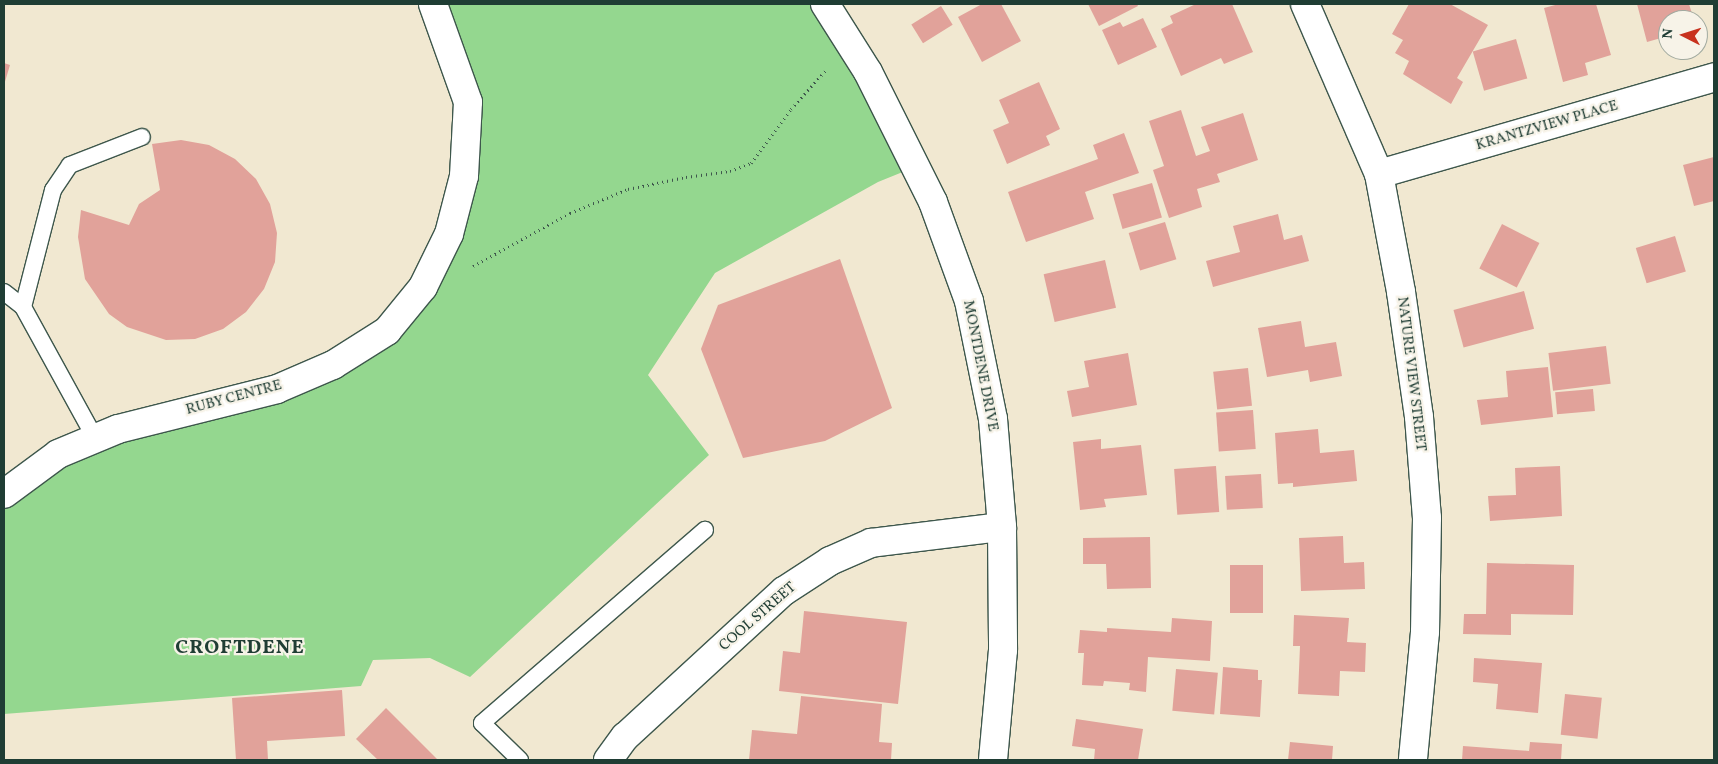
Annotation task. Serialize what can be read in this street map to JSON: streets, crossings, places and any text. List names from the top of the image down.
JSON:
{
  "streets": {
    "street": [
      "KRANTZVIEW PLACE",
      "MONTDENE DRIVE",
      "NATURE VIEW STREET",
      "RUBY CENTRE",
      "COOL STREET"
    ]
  },
  "crossings": [
    ["KRANTZVIEW PLACE", "NATURE VIEW STREET"],
    ["MONTDENE DRIVE", "COOL STREET"]
  ],
  "districts": ["CROFTDENE"],
  "north": "left"
}
